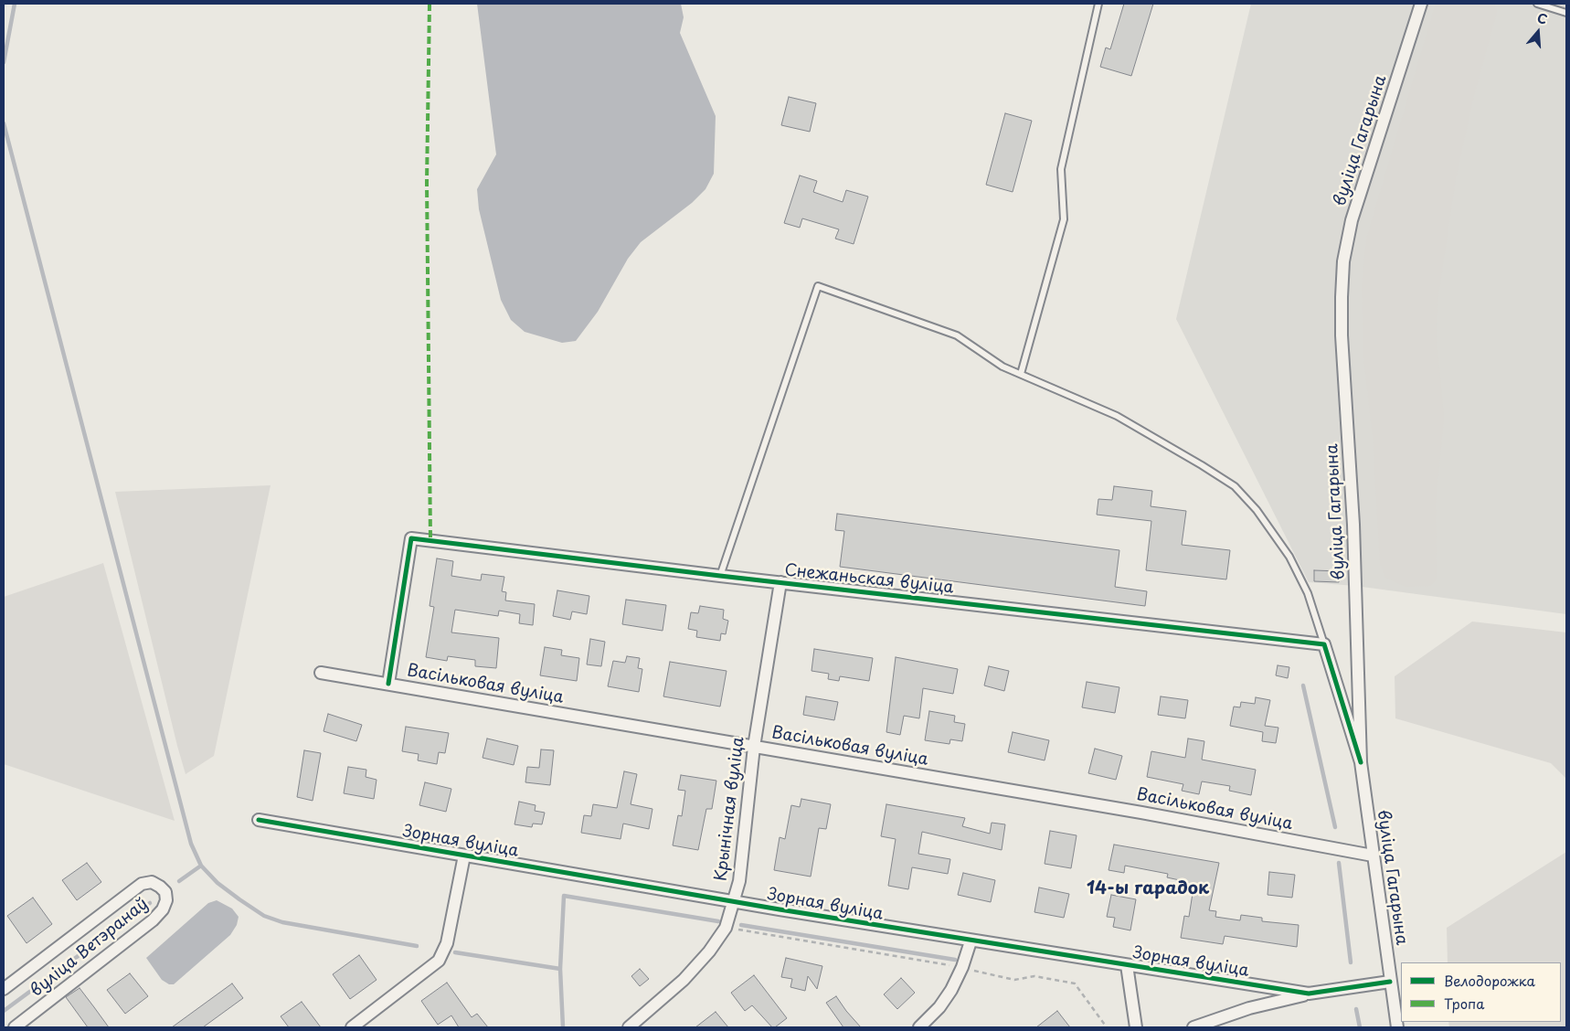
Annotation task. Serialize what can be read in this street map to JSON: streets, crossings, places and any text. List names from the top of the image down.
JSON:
{
  "streets": {
    "street": [
      "вуліца Гагарына",
      "Снежаньская вуліца",
      "Васільковая вуліца",
      "Крынічная вуліца",
      "Зорная вуліца",
      "вуліца Ветэранаў"
    ]
  },
  "crossings": [
    ["вуліца Гагарына", "Васільковая вуліца"],
    ["вуліца Гагарына", "Зорная вуліца"],
    ["Снежаньская вуліца", "Васільковая вуліца"],
    ["Снежаньская вуліца", "Крынічная вуліца"],
    ["Васільковая вуліца", "Крынічная вуліца"],
    ["Крынічная вуліца", "Зорная вуліца"]
  ],
  "districts": ["14-ы гарадок"],
  "legend": ["Велодорожка", "Тропа"],
  "north": "top"
}
